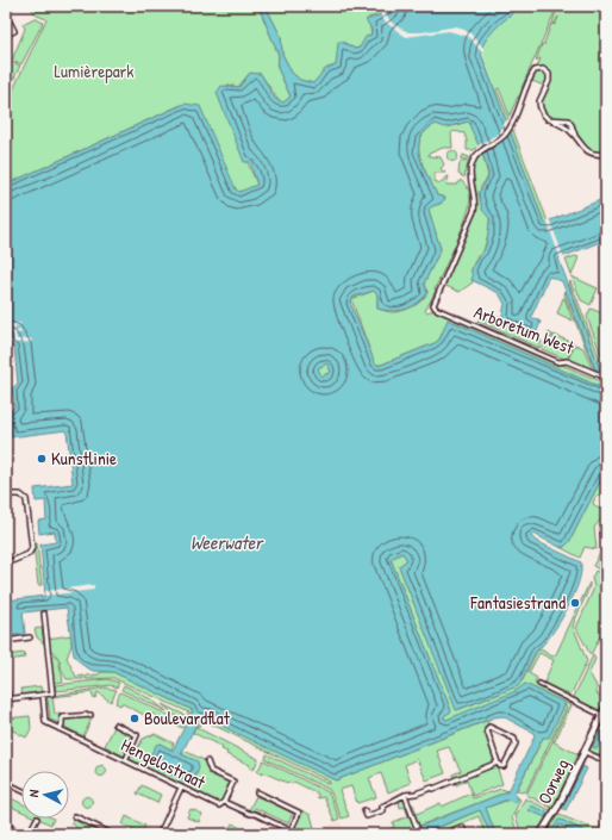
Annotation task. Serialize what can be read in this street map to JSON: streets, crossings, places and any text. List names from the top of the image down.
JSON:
{
  "streets": {
    "street": ["Arboretum West", "Hengelostraat", "Oorweg"]
  },
  "water": ["Weerwater"],
  "parks": ["Lumièrepark"],
  "places": ["Kunstlinie", "Fantasiestrand", "Boulevardflat"],
  "north": "left"
}
